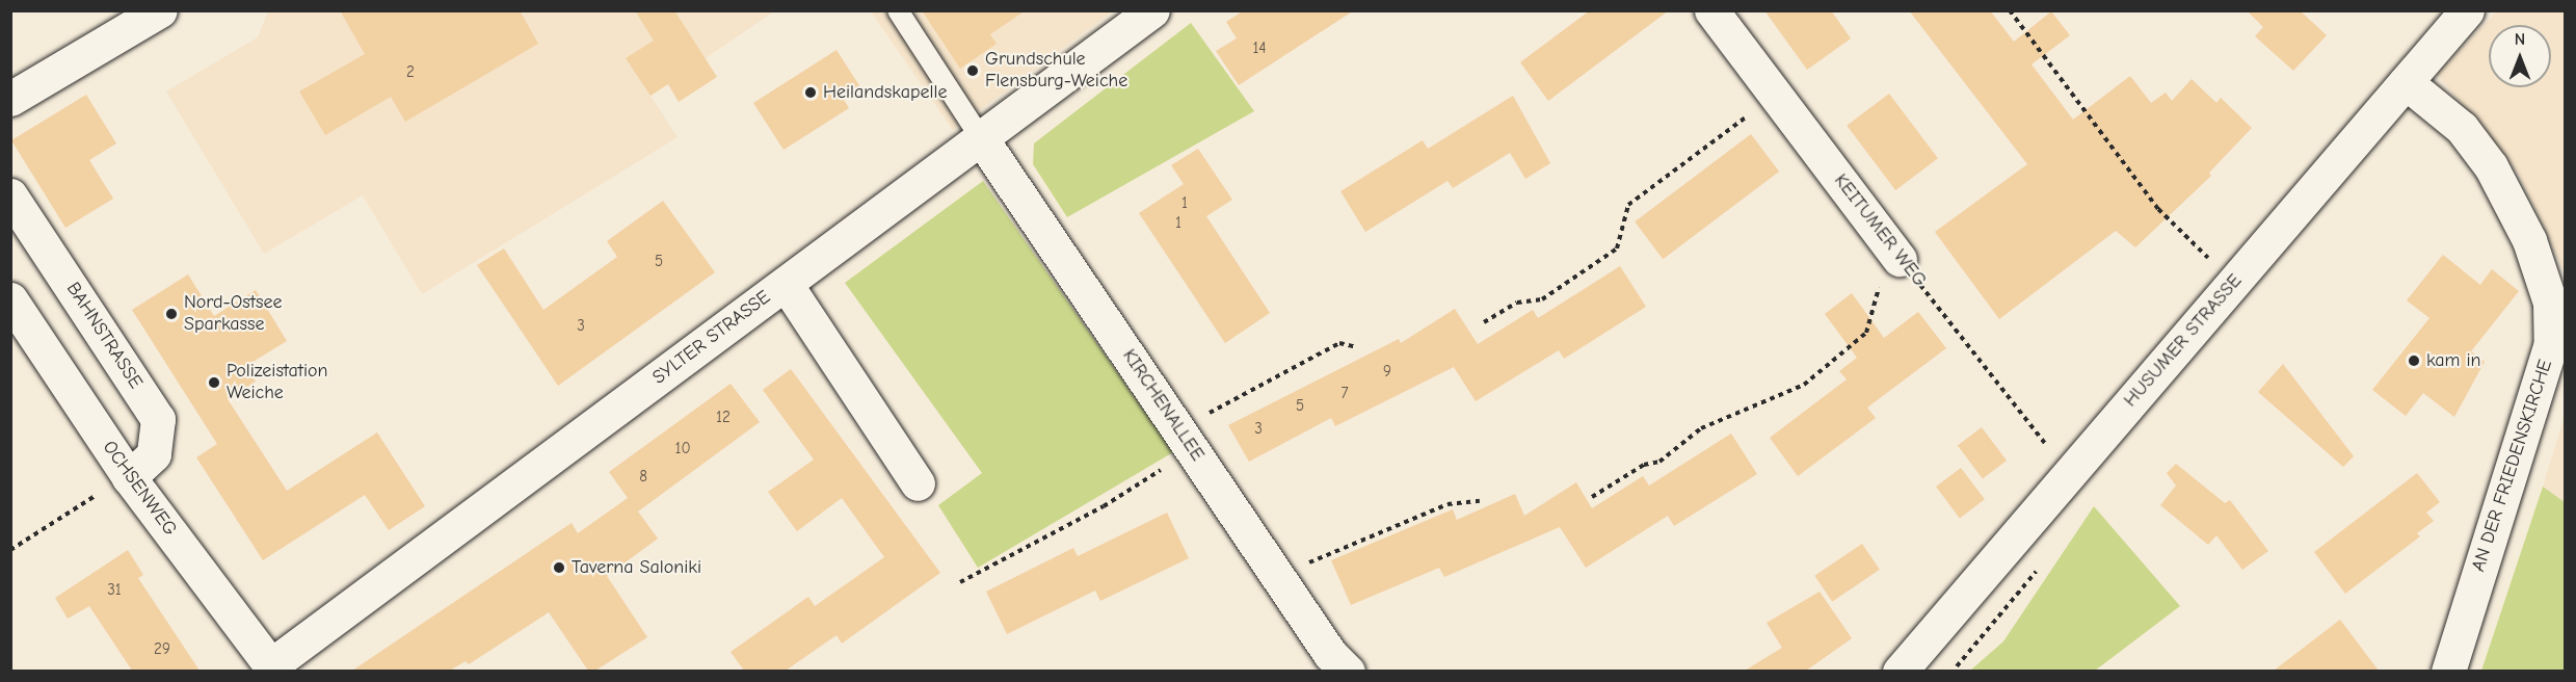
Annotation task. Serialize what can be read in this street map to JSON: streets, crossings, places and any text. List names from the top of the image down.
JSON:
{
  "streets": {
    "street": [
      "KEITUMER WEG",
      "BAHNSTRASSE",
      "SYLTER STRASSE",
      "HUSUMER STRASSE",
      "KIRCHENALLEE",
      "AN DER FRIEDENSKIRCHE",
      "OCHSENWEG"
    ]
  },
  "crossings": [
    ["BAHNSTRASSE", "OCHSENWEG"],
    ["SYLTER STRASSE", "KIRCHENALLEE"],
    ["SYLTER STRASSE", "OCHSENWEG"],
    ["HUSUMER STRASSE", "AN DER FRIEDENSKIRCHE"]
  ],
  "places": [
    "Grundschule Flensburg-Weiche",
    "Heilandskapelle",
    "Nord-Ostsee Sparkasse",
    "kam in",
    "Polizeistation Weiche",
    "Taverna Saloniki"
  ],
  "house_numbers": [
    "14",
    "2",
    "1",
    "1",
    "5",
    "3",
    "9",
    "7",
    "5",
    "12",
    "3",
    "10",
    "8",
    "31",
    "29"
  ],
  "north": "top"
}
